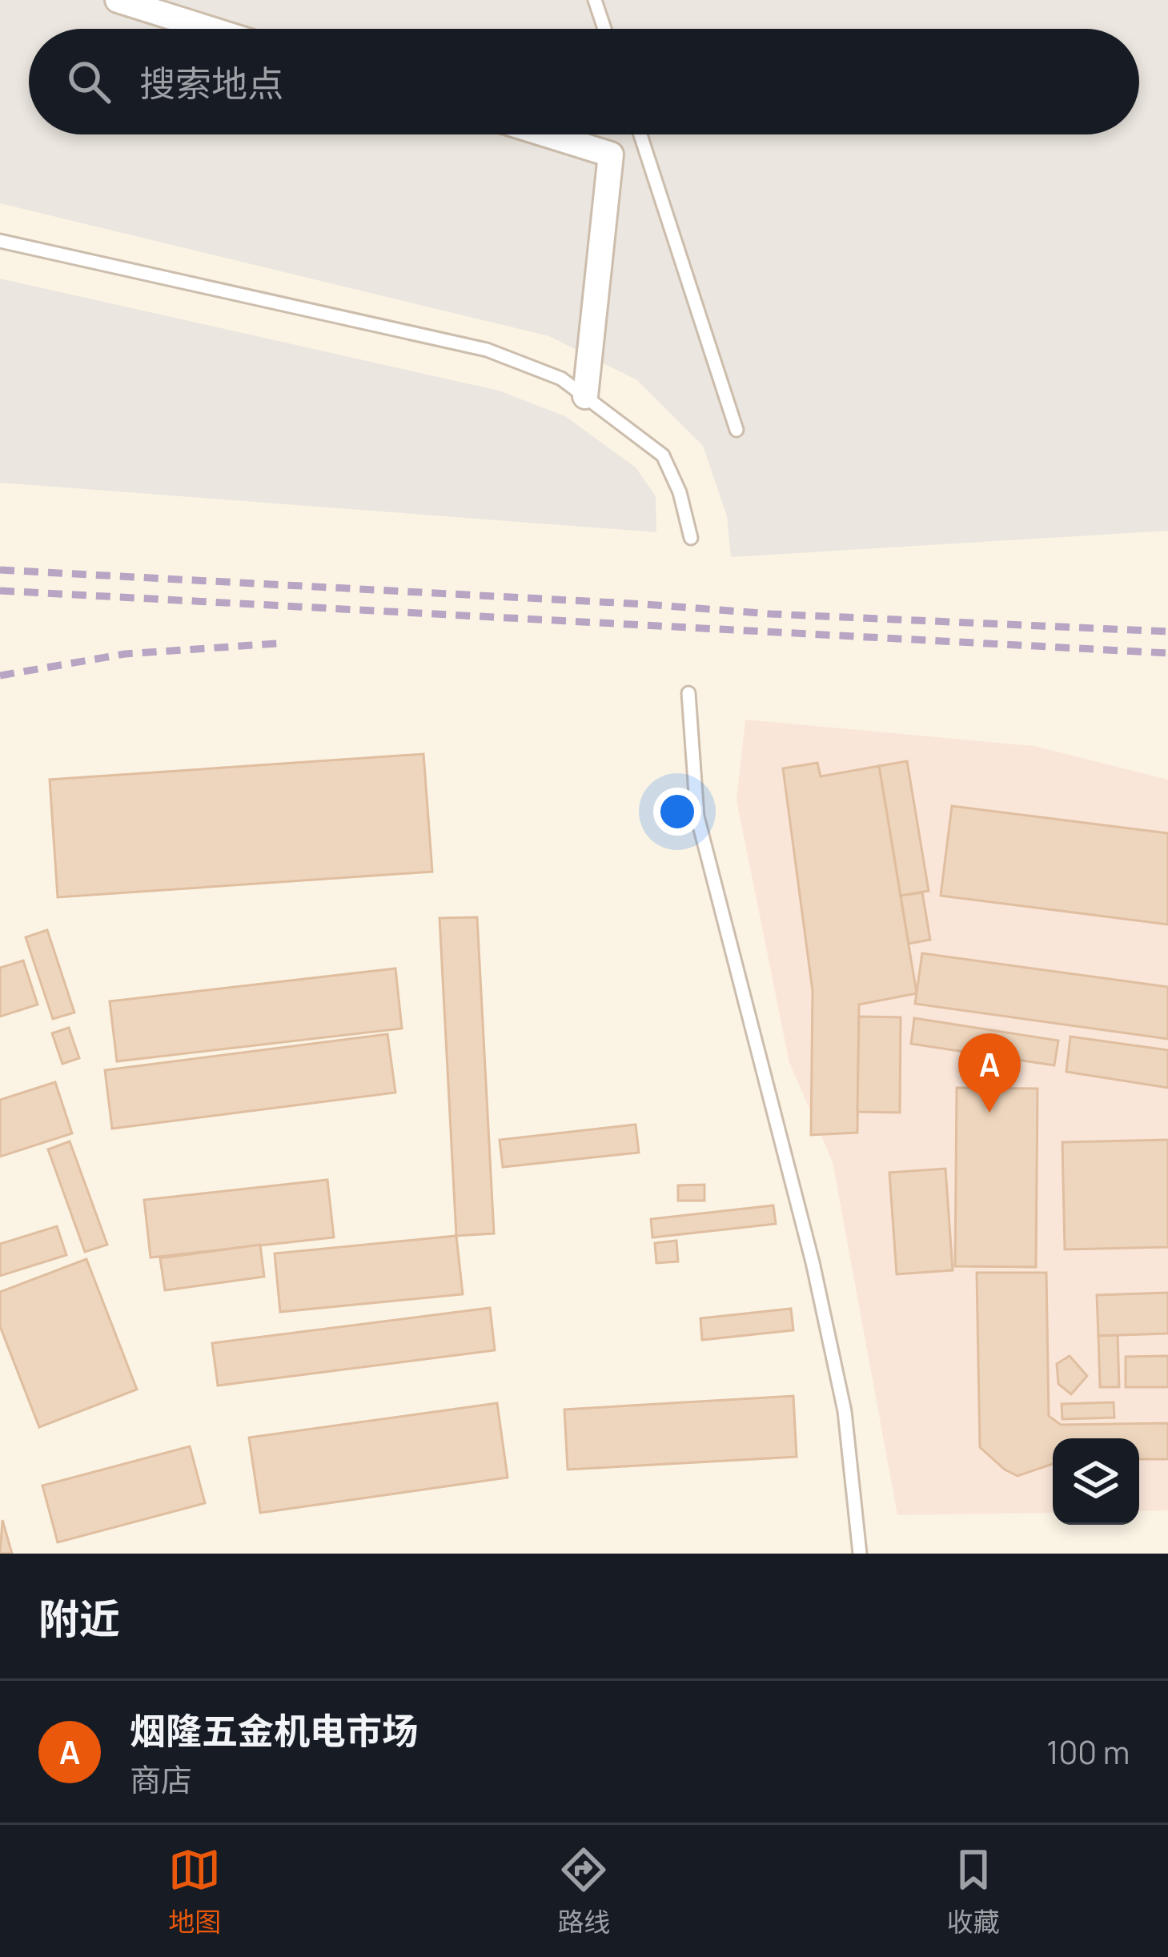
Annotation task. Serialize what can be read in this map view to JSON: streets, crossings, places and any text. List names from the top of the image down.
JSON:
{
  "page": {
    "search": "搜索地点",
    "pins": "A",
    "heading": "附近",
    "list": [
      {
        "mark": "A",
        "name": "烟隆五金机电市场",
        "note": "商店",
        "value": "100 m"
      }
    ],
    "nav": ["地图", "路线", "收藏"]
  }
}
